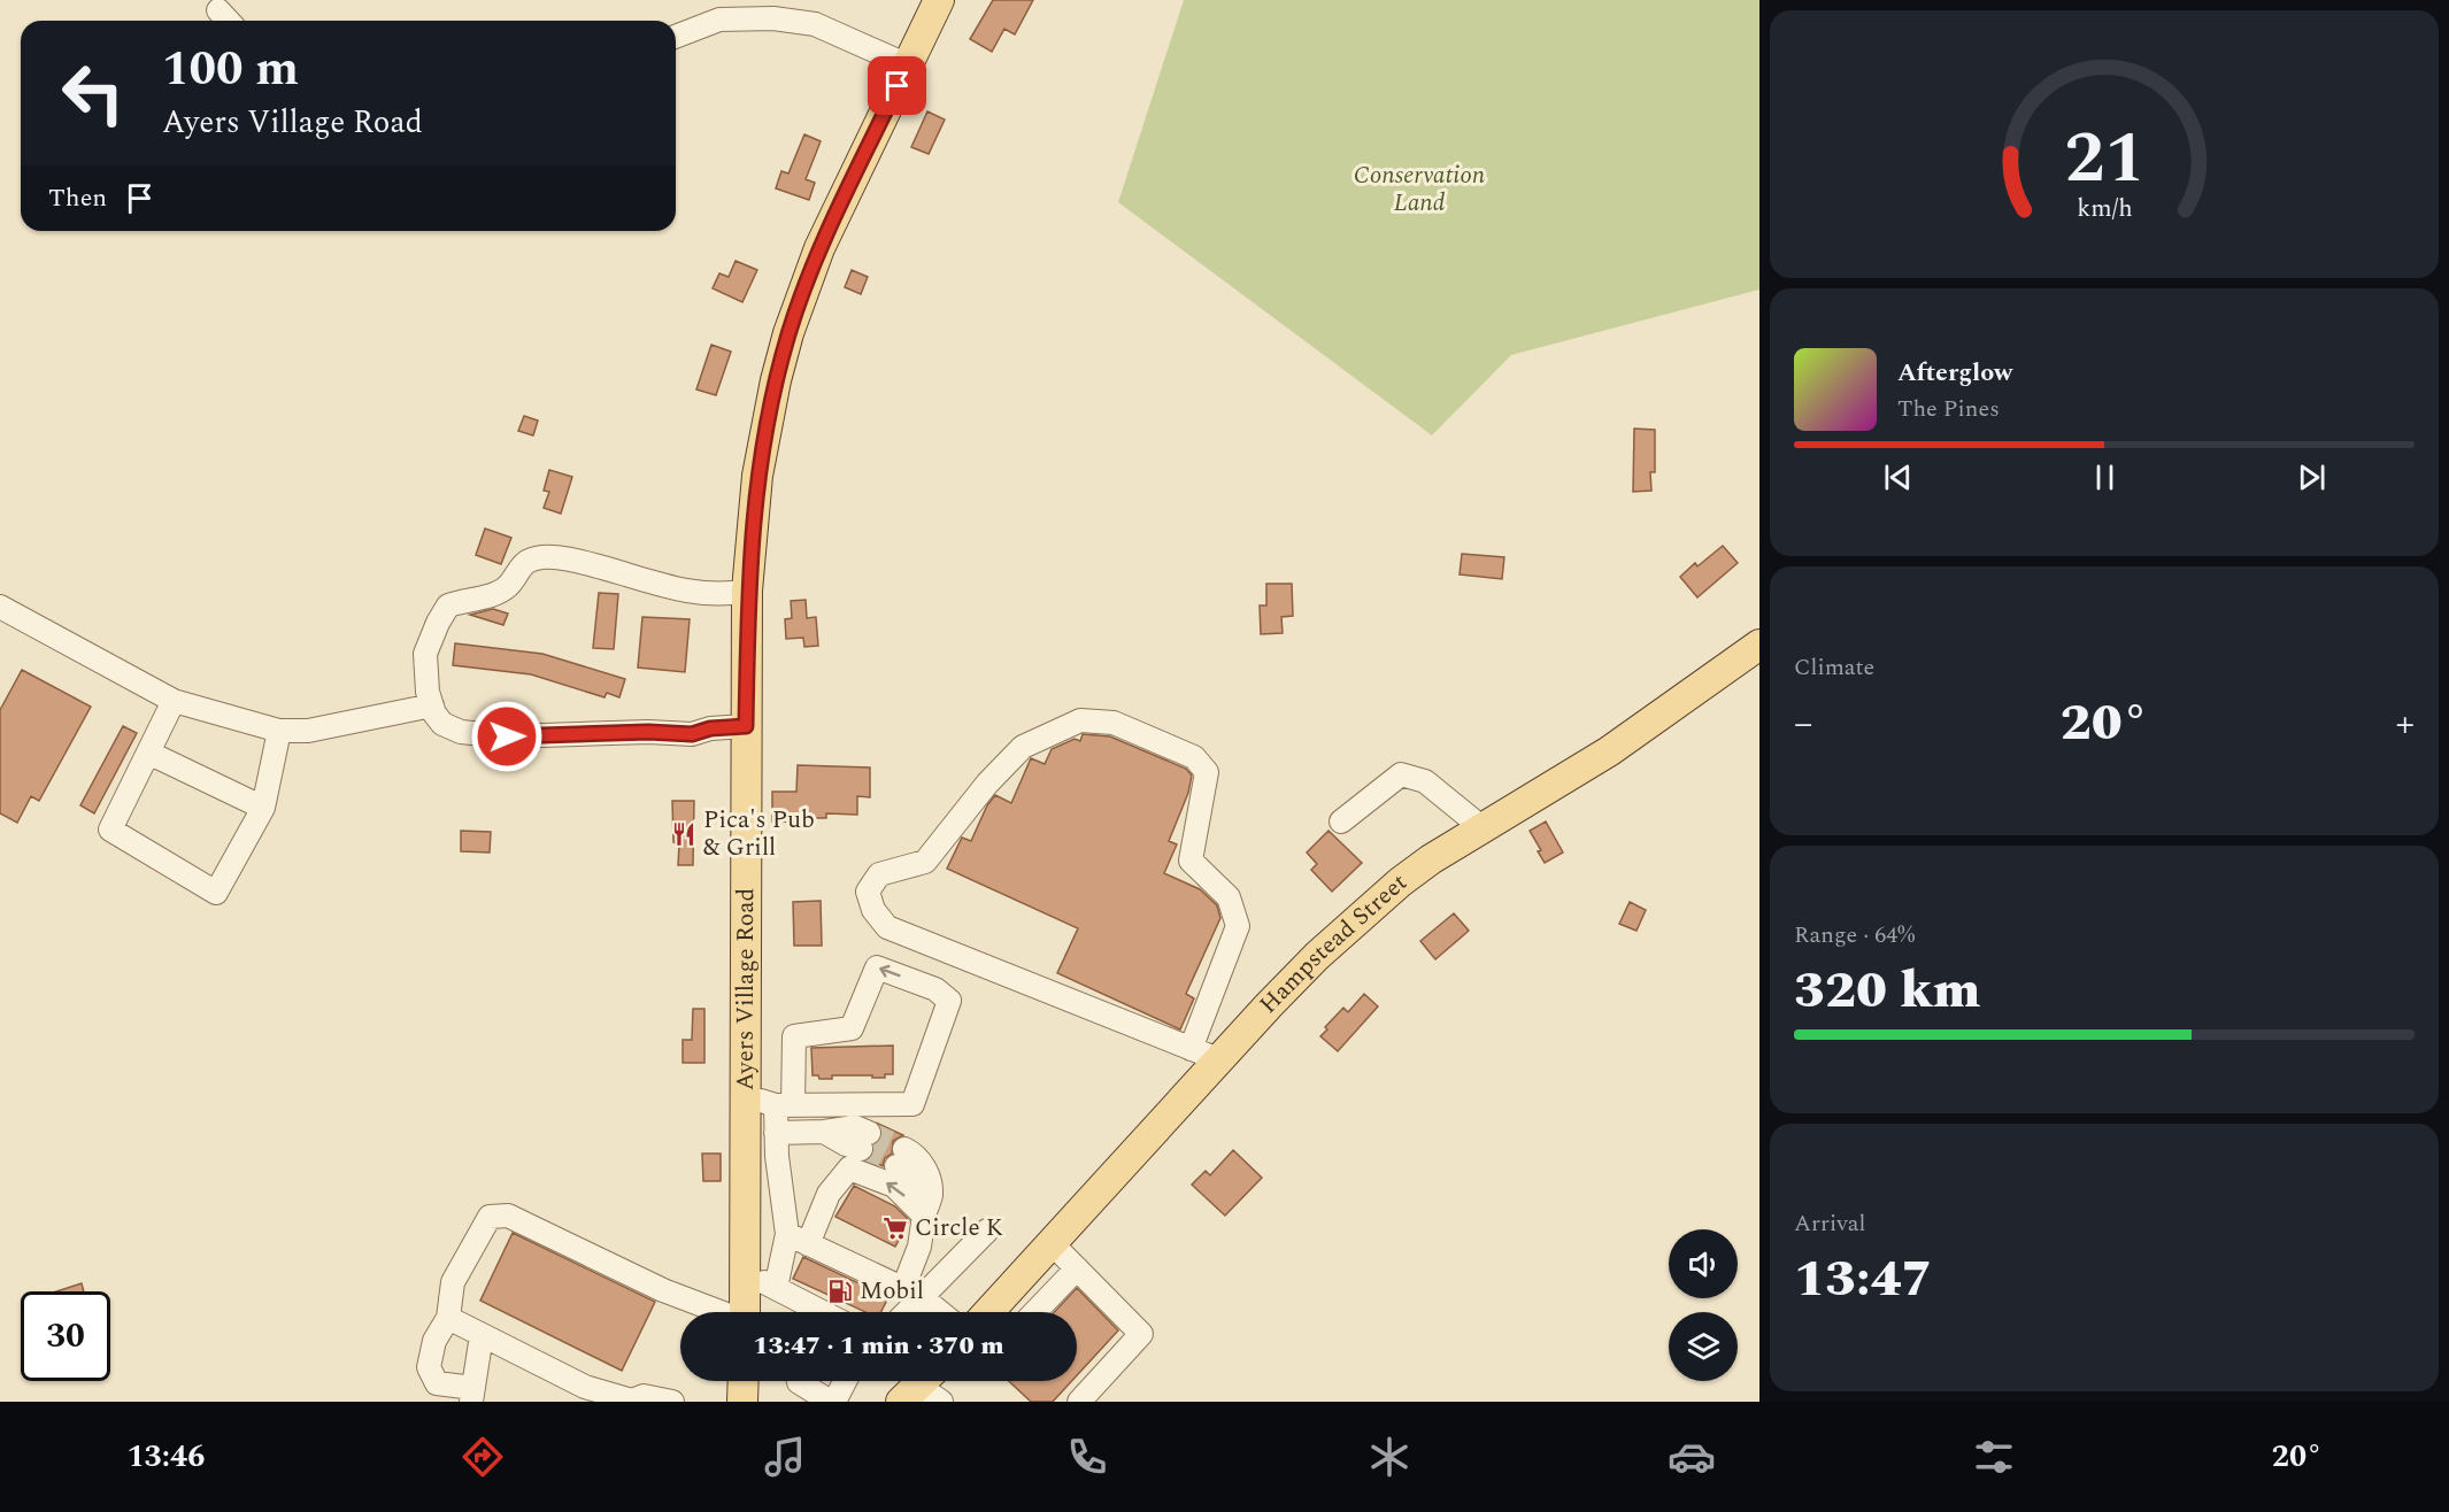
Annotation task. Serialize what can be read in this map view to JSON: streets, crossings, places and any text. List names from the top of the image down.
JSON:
{
  "streets": {
    "main road": ["Hampstead Street", "Ayers Village Road"]
  },
  "parks": ["Conservation Land"],
  "places": {
    "restaurant": ["Pica's Pub & Grill"],
    "supermarket": ["Circle K"],
    "fuel station": ["Mobil"]
  },
  "page": {
    "turn": ["100 m", "Ayers Village Road"],
    "then": "Then",
    "song": ["Afterglow", "The Pines"],
    "tile": [
      "Climate",
      ["Range · 64%", "320 km"],
      ["Arrival", "13:47"]
    ],
    "heat": ["−", "20°", "+"],
    "limit": "30",
    "trip": "13:47 · 1 min · 370 m",
    "tabs": ["13:46", "20°"],
    "gauge": ["21", "km/h"]
  }
}
